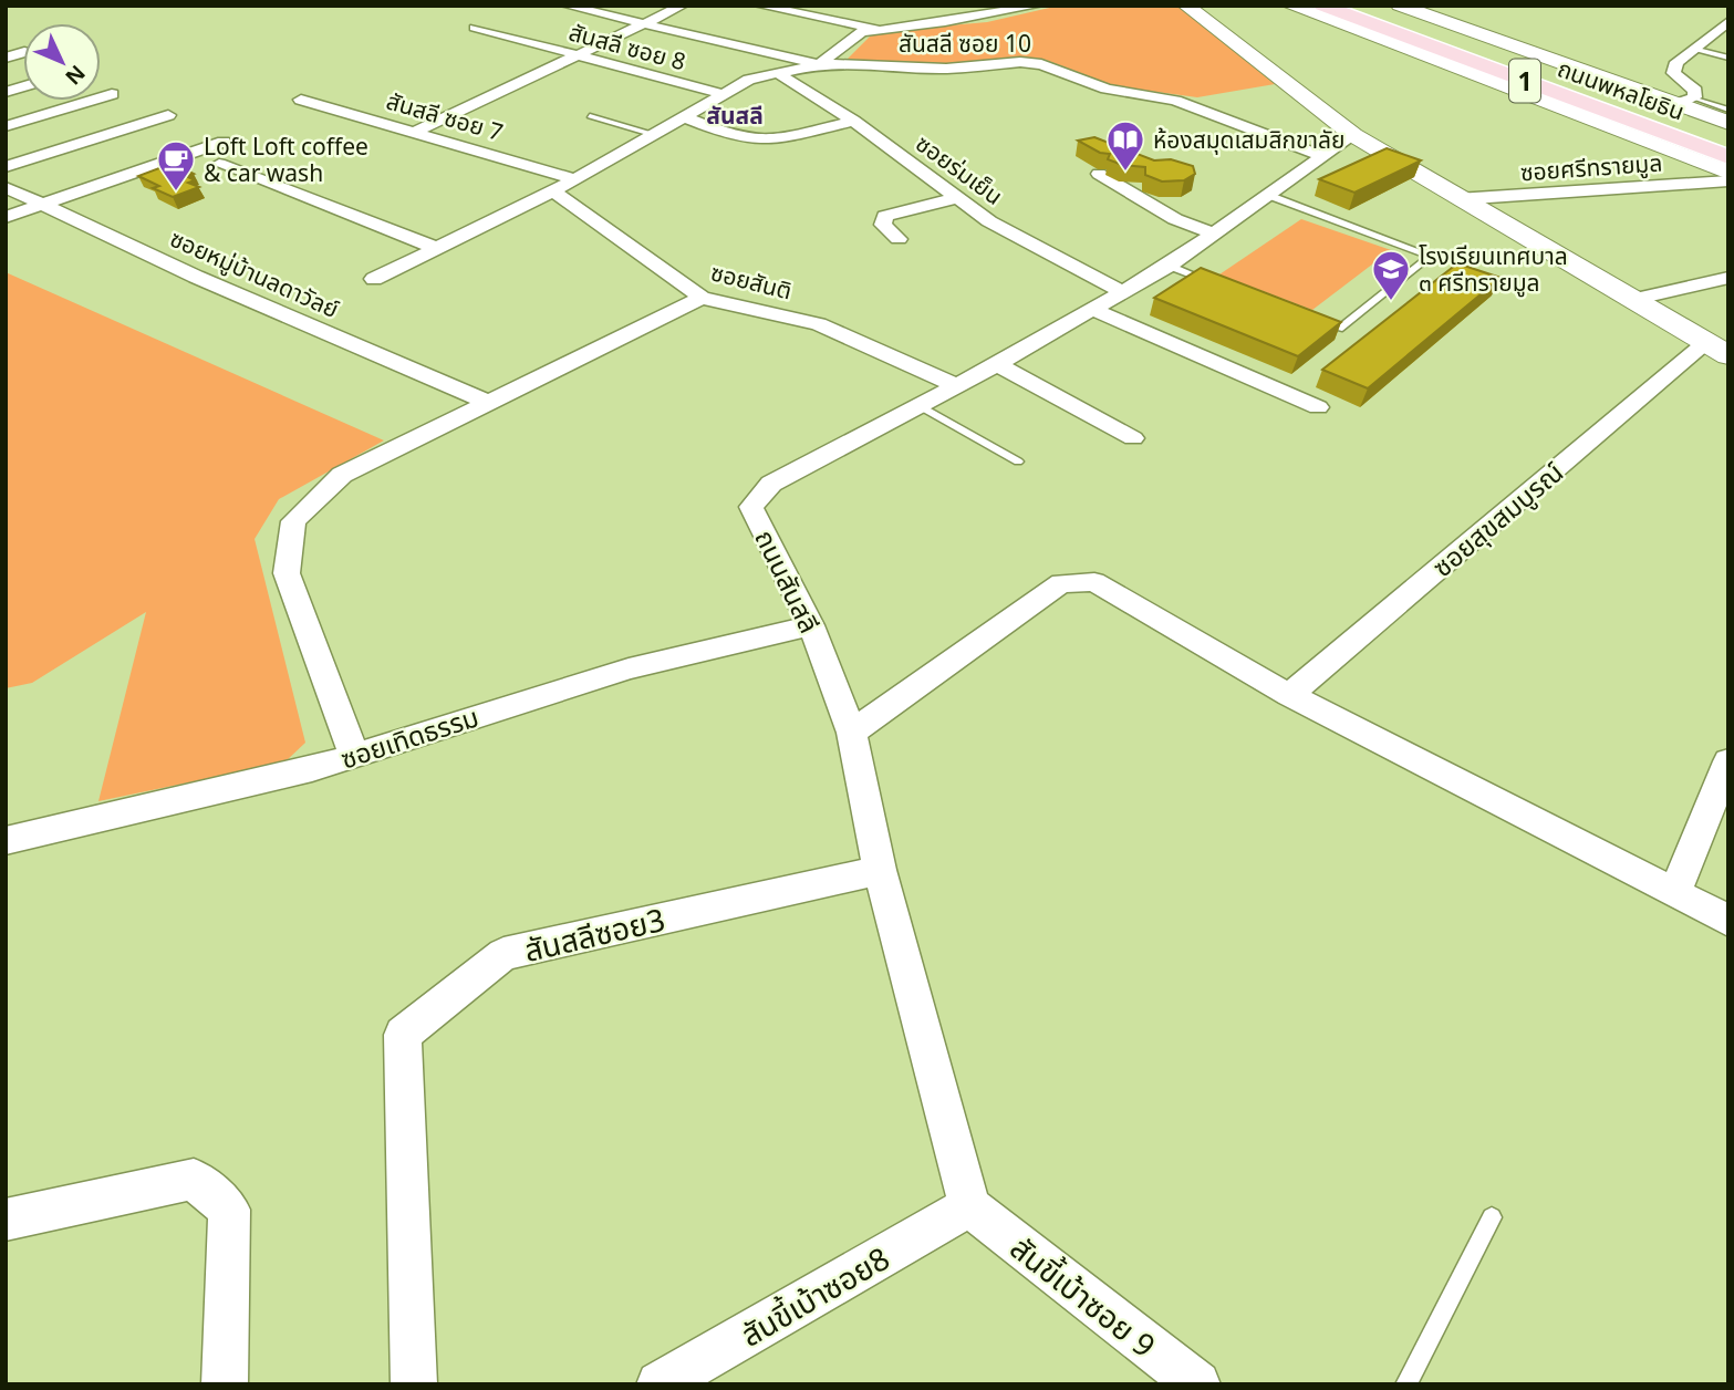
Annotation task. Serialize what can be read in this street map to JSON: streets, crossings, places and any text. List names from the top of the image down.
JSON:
{
  "streets": {
    "main road": ["1", "ถนนพหลโยธิน"],
    "street": [
      "สันสลี ซอย 10",
      "สันสลี ซอย 8",
      "สันสลี ซอย 7",
      "ซอยศรีทรายมูล",
      "ซอยร่มเย็น",
      "ซอยหมู่บ้านลดาวัลย์",
      "ซอยสันติ",
      "ซอยสุขสมบูรณ์",
      "ถนนสันสลี",
      "ซอยเทิดธรรม",
      "สันสลีซอย3",
      "สันขี้เบ้าซอย8",
      "สันขี้เบ้าซอย 9"
    ]
  },
  "crossings": [
    ["สันสลี ซอย 10", "ถนนสันสลี"],
    ["ซอยร่มเย็น", "ถนนสันสลี"],
    ["ซอยสันติ", "ถนนสันสลี"],
    ["ถนนสันสลี", "ซอยเทิดธรรม"],
    ["ถนนสันสลี", "สันสลีซอย3"],
    ["ถนนสันสลี", "สันขี้เบ้าซอย8"],
    ["ถนนสันสลี", "สันขี้เบ้าซอย 9"],
    ["สันขี้เบ้าซอย8", "สันขี้เบ้าซอย 9"]
  ],
  "districts": ["สันสลี"],
  "places": {
    "library": ["ห้องสมุดเสมสิกขาลัย"],
    "cafe": ["Loft Loft coffee & car wash"],
    "school or university": ["โรงเรียนเทศบาล ๓ ศรีทรายมูล"]
  },
  "north": "bottom right"
}
